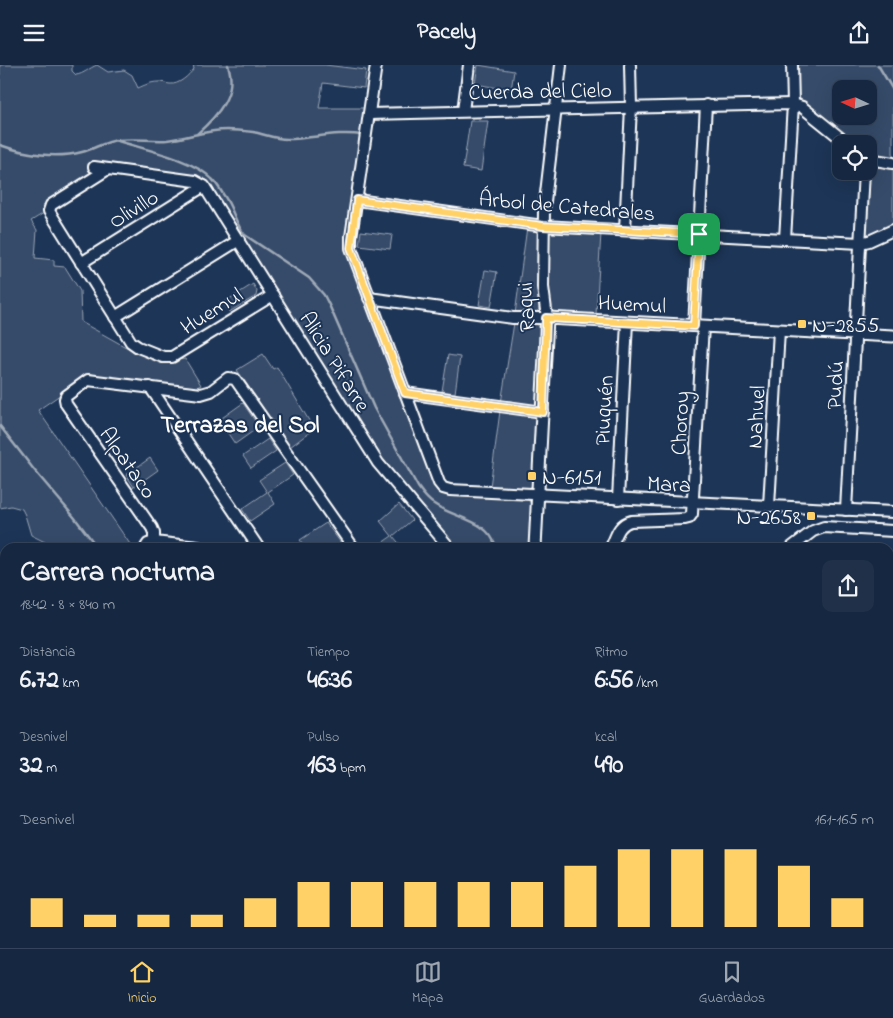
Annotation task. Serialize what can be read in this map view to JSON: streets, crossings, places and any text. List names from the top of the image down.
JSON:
{
  "streets": {
    "street": [
      "Cuerda del Cielo",
      "Árbol de Catedrales",
      "Olivillo",
      "Huemul",
      "Raqui",
      "Alicia Pifarre",
      "Pudú",
      "Piuquén",
      "Nahuel",
      "Choroy",
      "Alpataco",
      "Mara"
    ]
  },
  "crossings": [
    ["Cuerda del Cielo", "Raqui"],
    ["Cuerda del Cielo", "Choroy"],
    ["Árbol de Catedrales", "Raqui"],
    ["Árbol de Catedrales", "Pudú"],
    ["Árbol de Catedrales", "Choroy"],
    ["Olivillo", "Alicia Pifarre"],
    ["Huemul", "Raqui"],
    ["Huemul", "Alicia Pifarre"],
    ["Huemul", "Pudú"],
    ["Huemul", "Piuquén"],
    ["Huemul", "Nahuel"],
    ["Huemul", "Choroy"],
    ["Raqui", "Mara"],
    ["Pudú", "Mara"],
    ["Piuquén", "Mara"],
    ["Nahuel", "Mara"],
    ["Choroy", "Mara"]
  ],
  "districts": ["Terrazas del Sol"],
  "places": {
    "transit": ["N-2855", "N-6151", "N-2658"]
  },
  "north": "left",
  "page": {
    "header": "Pacely",
    "heading": ["Carrera nocturna", "18:42 · 8 × 840 m"],
    "stats": [
      ["Distancia", "6.72 km"],
      ["Tiempo", "46:36"],
      ["Ritmo", "6:56 /km"],
      ["Desnivel", "32 m"],
      ["Pulso", "163 bpm"],
      ["kcal", "490"]
    ],
    "chart": ["Desnivel", "161–165 m"],
    "tabs": ["Inicio", "Mapa", "Guardados"]
  }
}
